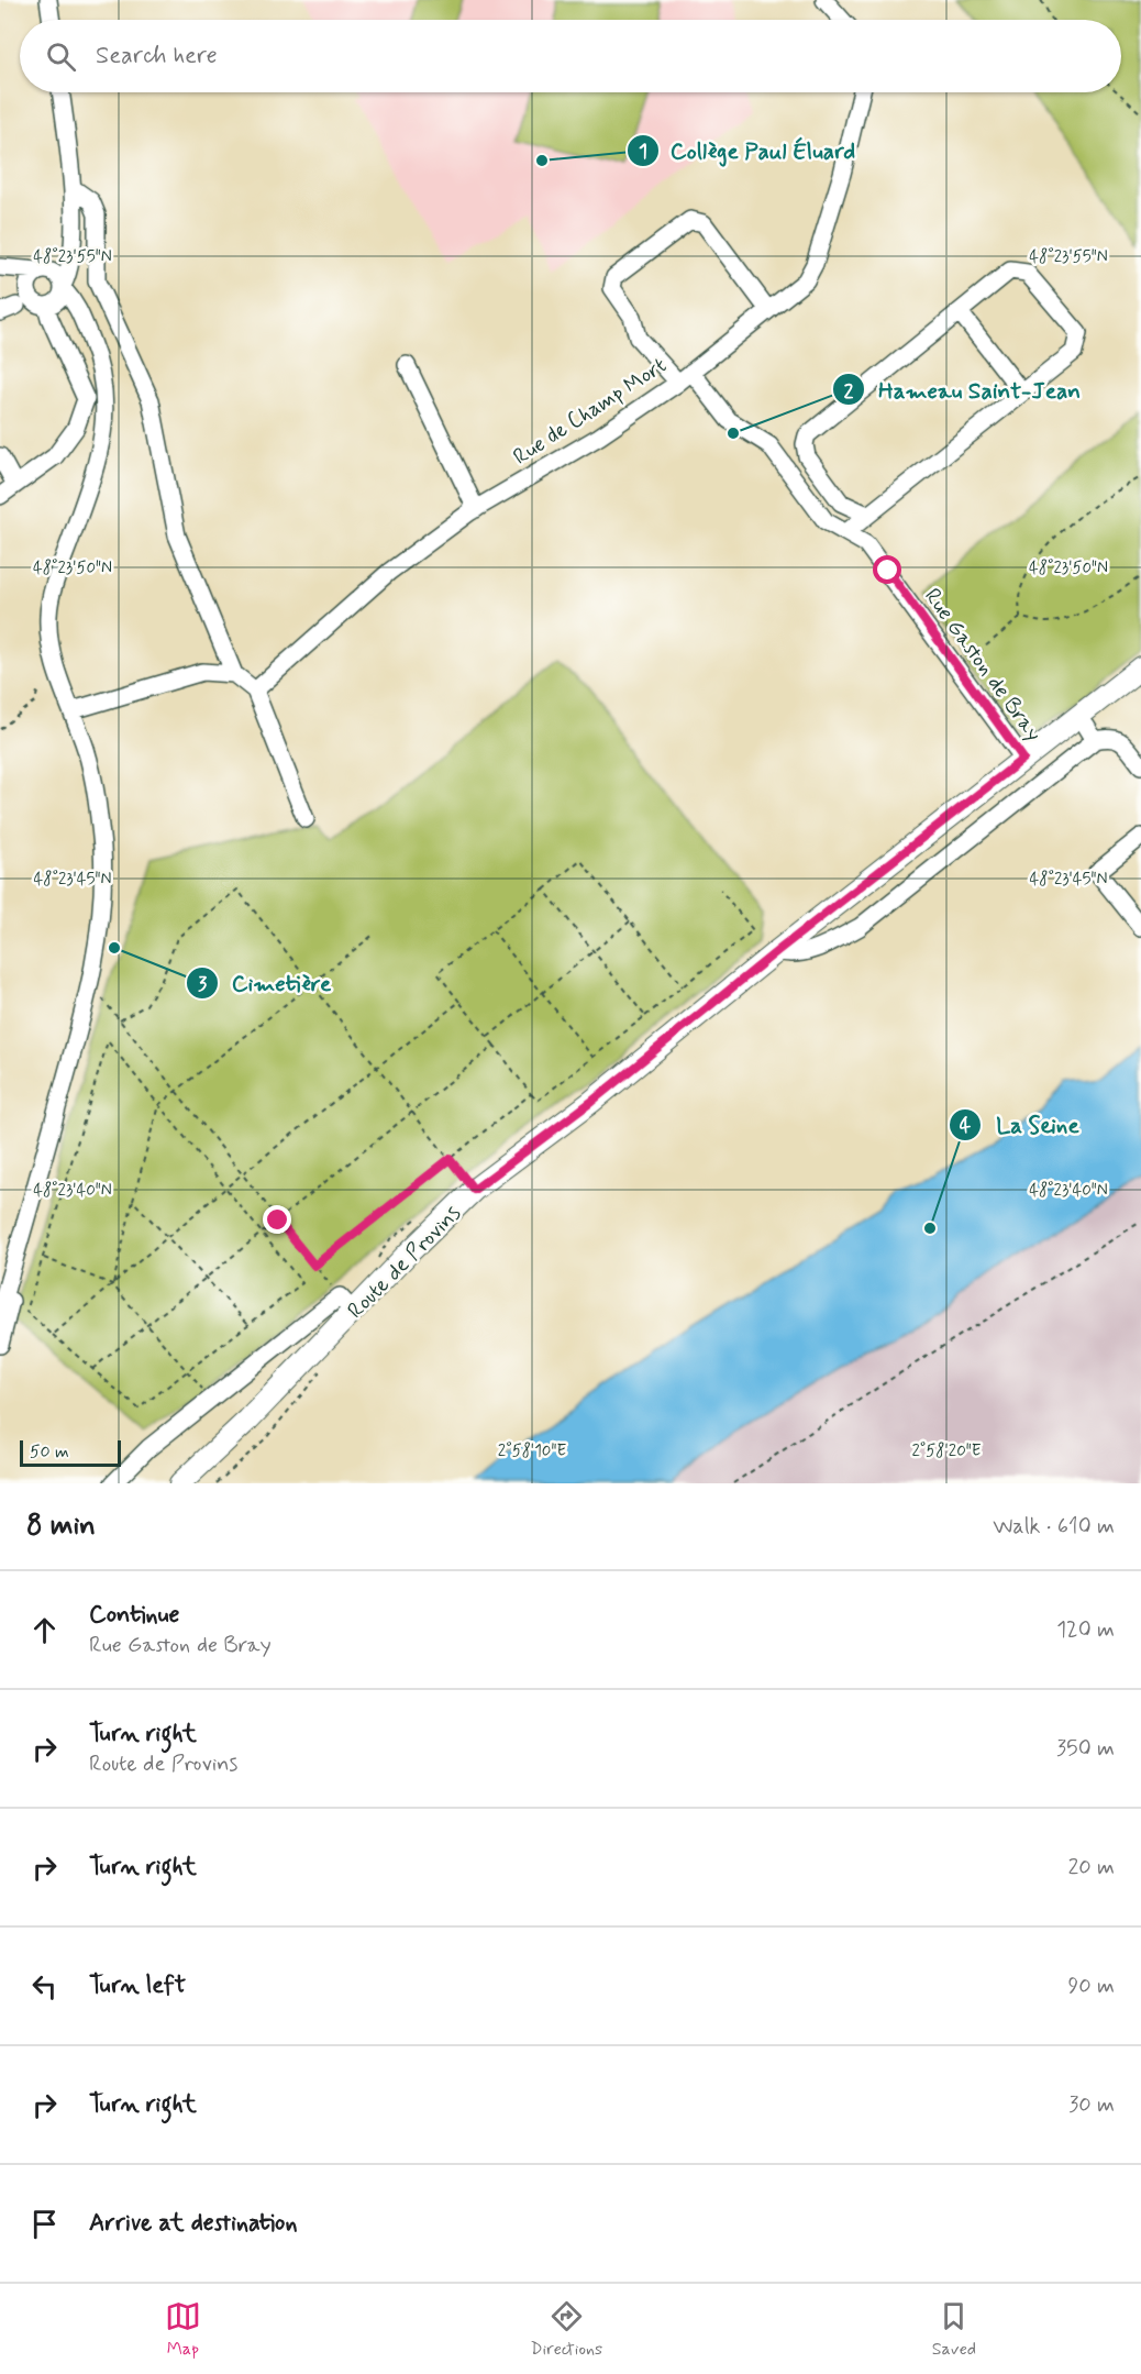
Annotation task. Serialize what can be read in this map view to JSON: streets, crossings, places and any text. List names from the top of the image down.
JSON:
{
  "streets": {
    "main road": ["Route de Provins"],
    "street": ["Rue de Champ Mort", "Rue Gaston de Bray"]
  },
  "crossings": [
    ["Rue de Champ Mort", "Rue Gaston de Bray"],
    ["Rue Gaston de Bray", "Route de Provins"]
  ],
  "places": [
    "Collège Paul Éluard",
    "Hameau Saint-Jean",
    "Cimetière",
    "La Seine"
  ],
  "scale_bar": "50 m",
  "page": {
    "search": "Search here",
    "scale": "50 m",
    "heading": ["8 min", "Walk · 610 m"],
    "list": [
      ["Continue", "Rue Gaston de Bray", "120 m"],
      ["Turn right", "Route de Provins", "350 m"],
      ["Turn right", "20 m"],
      ["Turn left", "90 m"],
      ["Turn right", "30 m"],
      "Arrive at destination"
    ],
    "nav": ["Map", "Directions", "Saved"]
  },
  "coordinates": [
    "48°23'55\"N",
    "48°23'50\"N",
    "48°23'45\"N",
    "48°23'40\"N",
    "2°58'10\"E",
    "2°58'20\"E"
  ]
}
